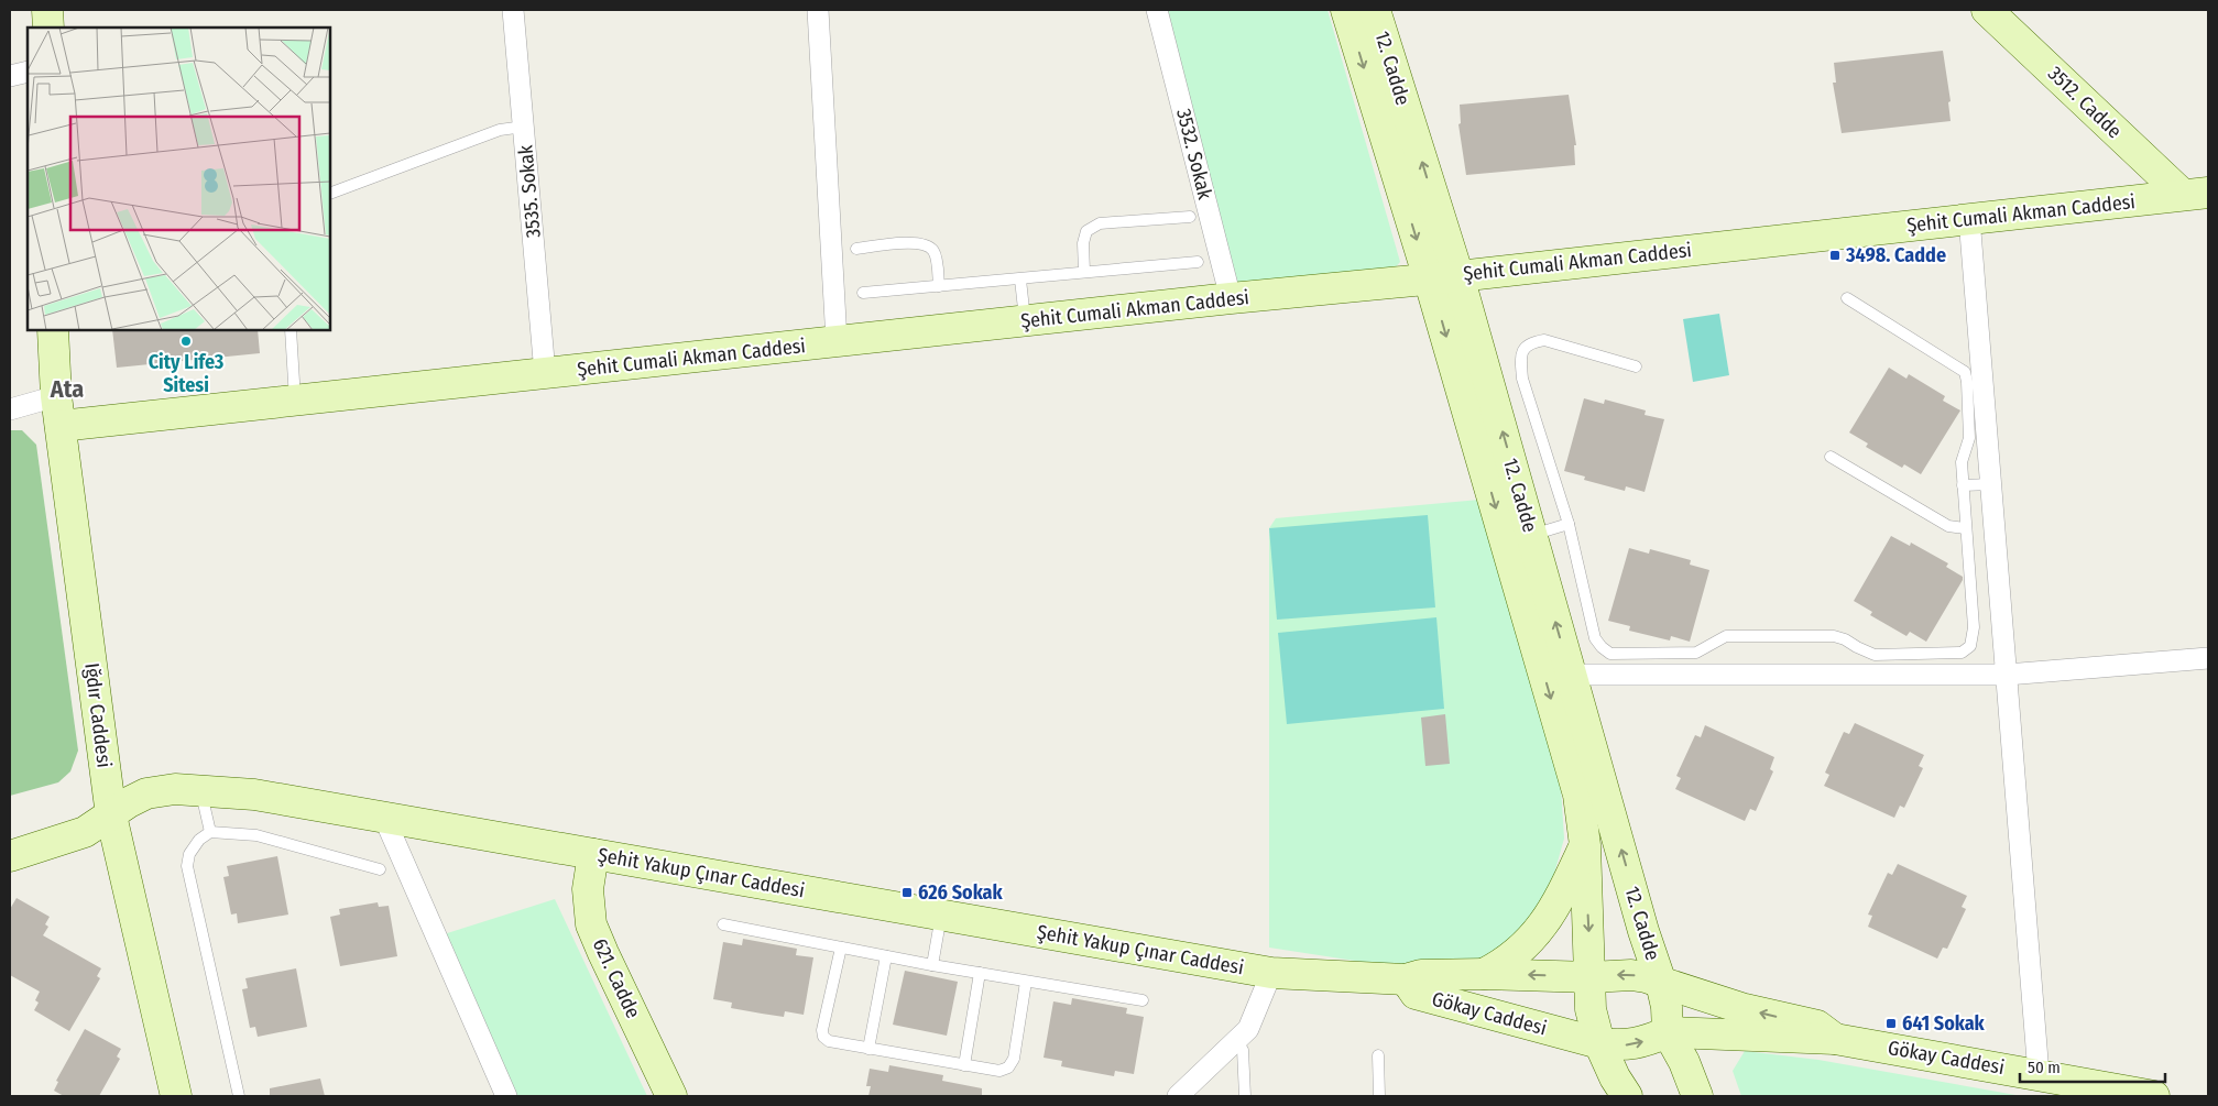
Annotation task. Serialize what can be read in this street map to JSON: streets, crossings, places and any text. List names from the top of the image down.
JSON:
{
  "streets": {
    "main road": [
      "12. Cadde",
      "3512. Cadde",
      "Şehit Cumali Akman Caddesi",
      "Iğdır Caddesi",
      "Şehit Yakup Çınar Caddesi",
      "621. Cadde",
      "Gökay Caddesi"
    ],
    "street": ["3532. Sokak", "3535. Sokak"]
  },
  "crossings": [
    ["12. Cadde", "Şehit Cumali Akman Caddesi"],
    ["12. Cadde", "Gökay Caddesi"],
    ["3512. Cadde", "Şehit Cumali Akman Caddesi"],
    ["3532. Sokak", "Şehit Cumali Akman Caddesi"],
    ["3535. Sokak", "Şehit Cumali Akman Caddesi"],
    ["Şehit Cumali Akman Caddesi", "Iğdır Caddesi"],
    ["Iğdır Caddesi", "Şehit Yakup Çınar Caddesi"],
    ["Şehit Yakup Çınar Caddesi", "621. Cadde"],
    ["Şehit Yakup Çınar Caddesi", "Gökay Caddesi"]
  ],
  "districts": ["Ata"],
  "places": {
    "transit": ["3498. Cadde", "626 Sokak", "641 Sokak"],
    "other": ["City Life3 Sitesi"]
  },
  "scale_bar": "50 m"
}
